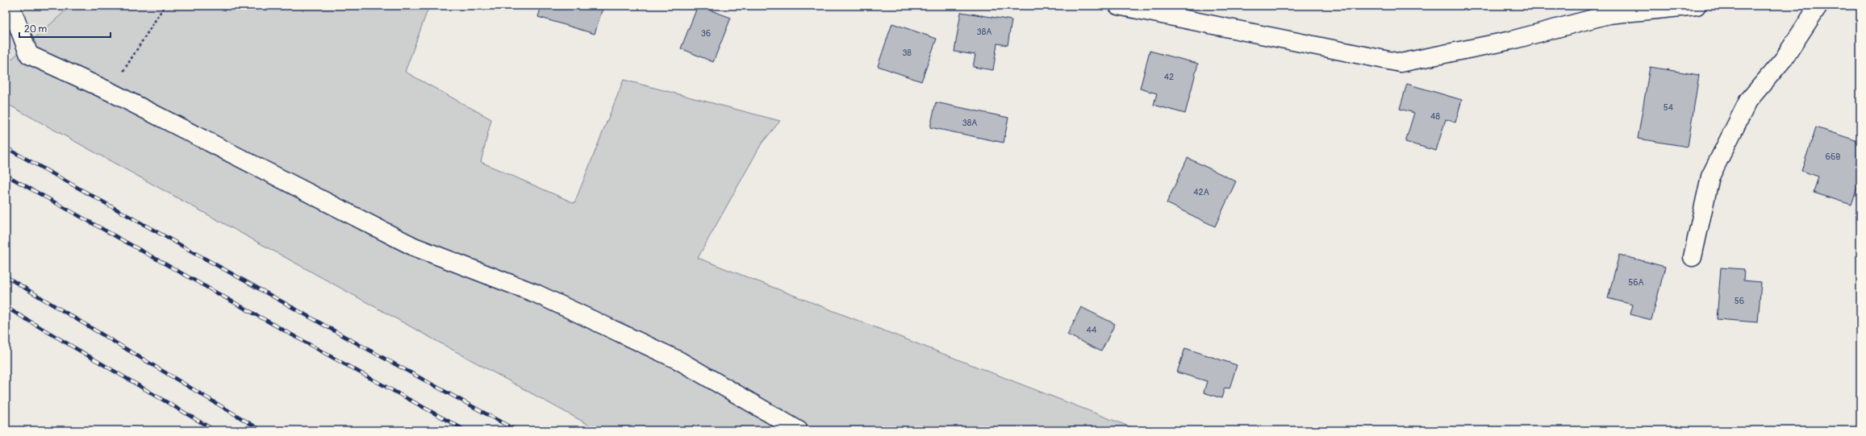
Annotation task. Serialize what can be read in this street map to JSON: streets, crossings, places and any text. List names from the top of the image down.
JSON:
{
  "house_numbers": [
    "38А",
    "36",
    "38",
    "42",
    "54",
    "48",
    "38А",
    "66В",
    "42А",
    "56А",
    "56",
    "44"
  ],
  "scale_bar": "20 m"
}
